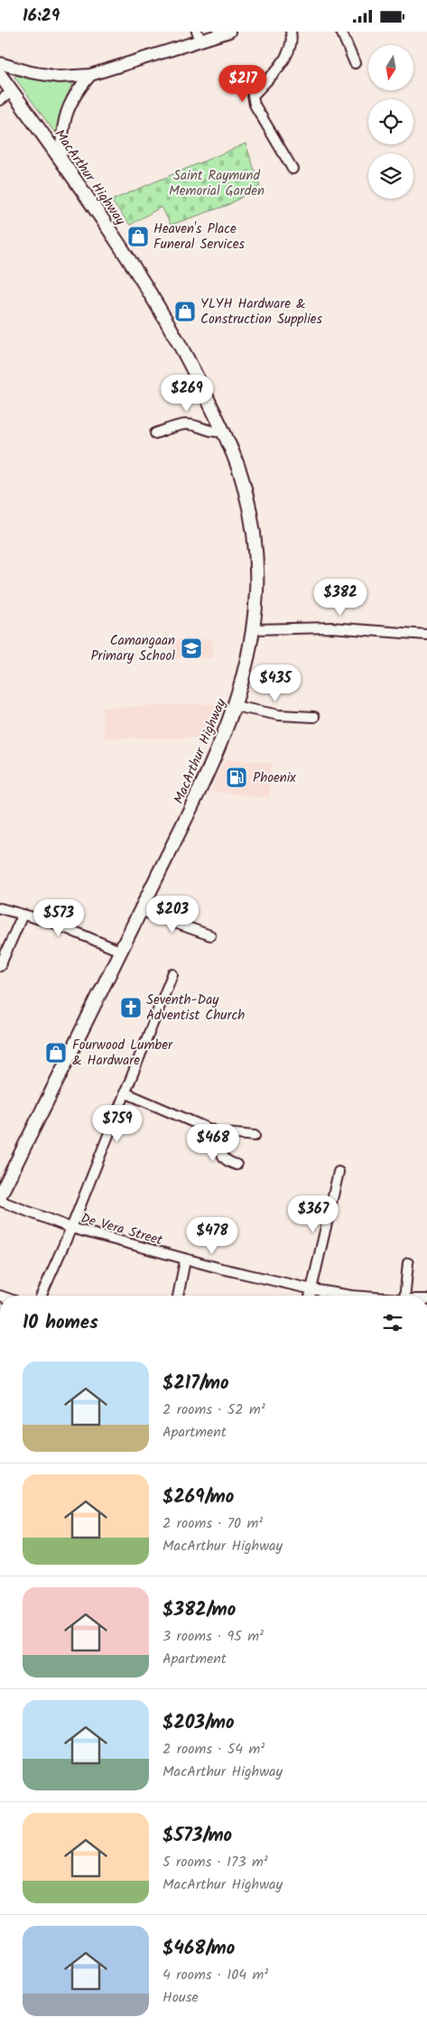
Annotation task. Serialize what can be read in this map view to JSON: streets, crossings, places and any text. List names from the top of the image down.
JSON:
{
  "streets": {
    "highway": ["MacArthur Highway"],
    "street": ["De Vera Street"]
  },
  "parks": ["Saint Raymund Memorial Garden"],
  "places": {
    "shop": ["Heaven's Place Funeral Services", "YLYH Hardware & Construction Supplies", "Fourwood Lumber & Hardware"],
    "school or university": ["Camangaan Primary School"],
    "fuel station": ["Phoenix"],
    "church": ["Seventh-Day Adventist Church"]
  },
  "north": "bottom",
  "page": {
    "status": "16:29",
    "price": [
      "$217",
      "$269",
      "$382",
      "$435",
      "$203",
      "$573",
      "$759",
      "$468",
      "$367",
      "$478"
    ],
    "heading": "10 homes",
    "list": [
      {
        "name": "$217/mo",
        "note": "2 rooms · 52 m² · Apartment"
      },
      {
        "name": "$269/mo",
        "note": "2 rooms · 70 m² · MacArthur Highway"
      },
      {
        "name": "$382/mo",
        "note": "3 rooms · 95 m² · Apartment"
      },
      {
        "name": "$203/mo",
        "note": "2 rooms · 54 m² · MacArthur Highway"
      },
      {
        "name": "$573/mo",
        "note": "5 rooms · 173 m² · MacArthur Highway"
      },
      {
        "name": "$468/mo",
        "note": "4 rooms · 104 m² · House"
      }
    ]
  }
}
